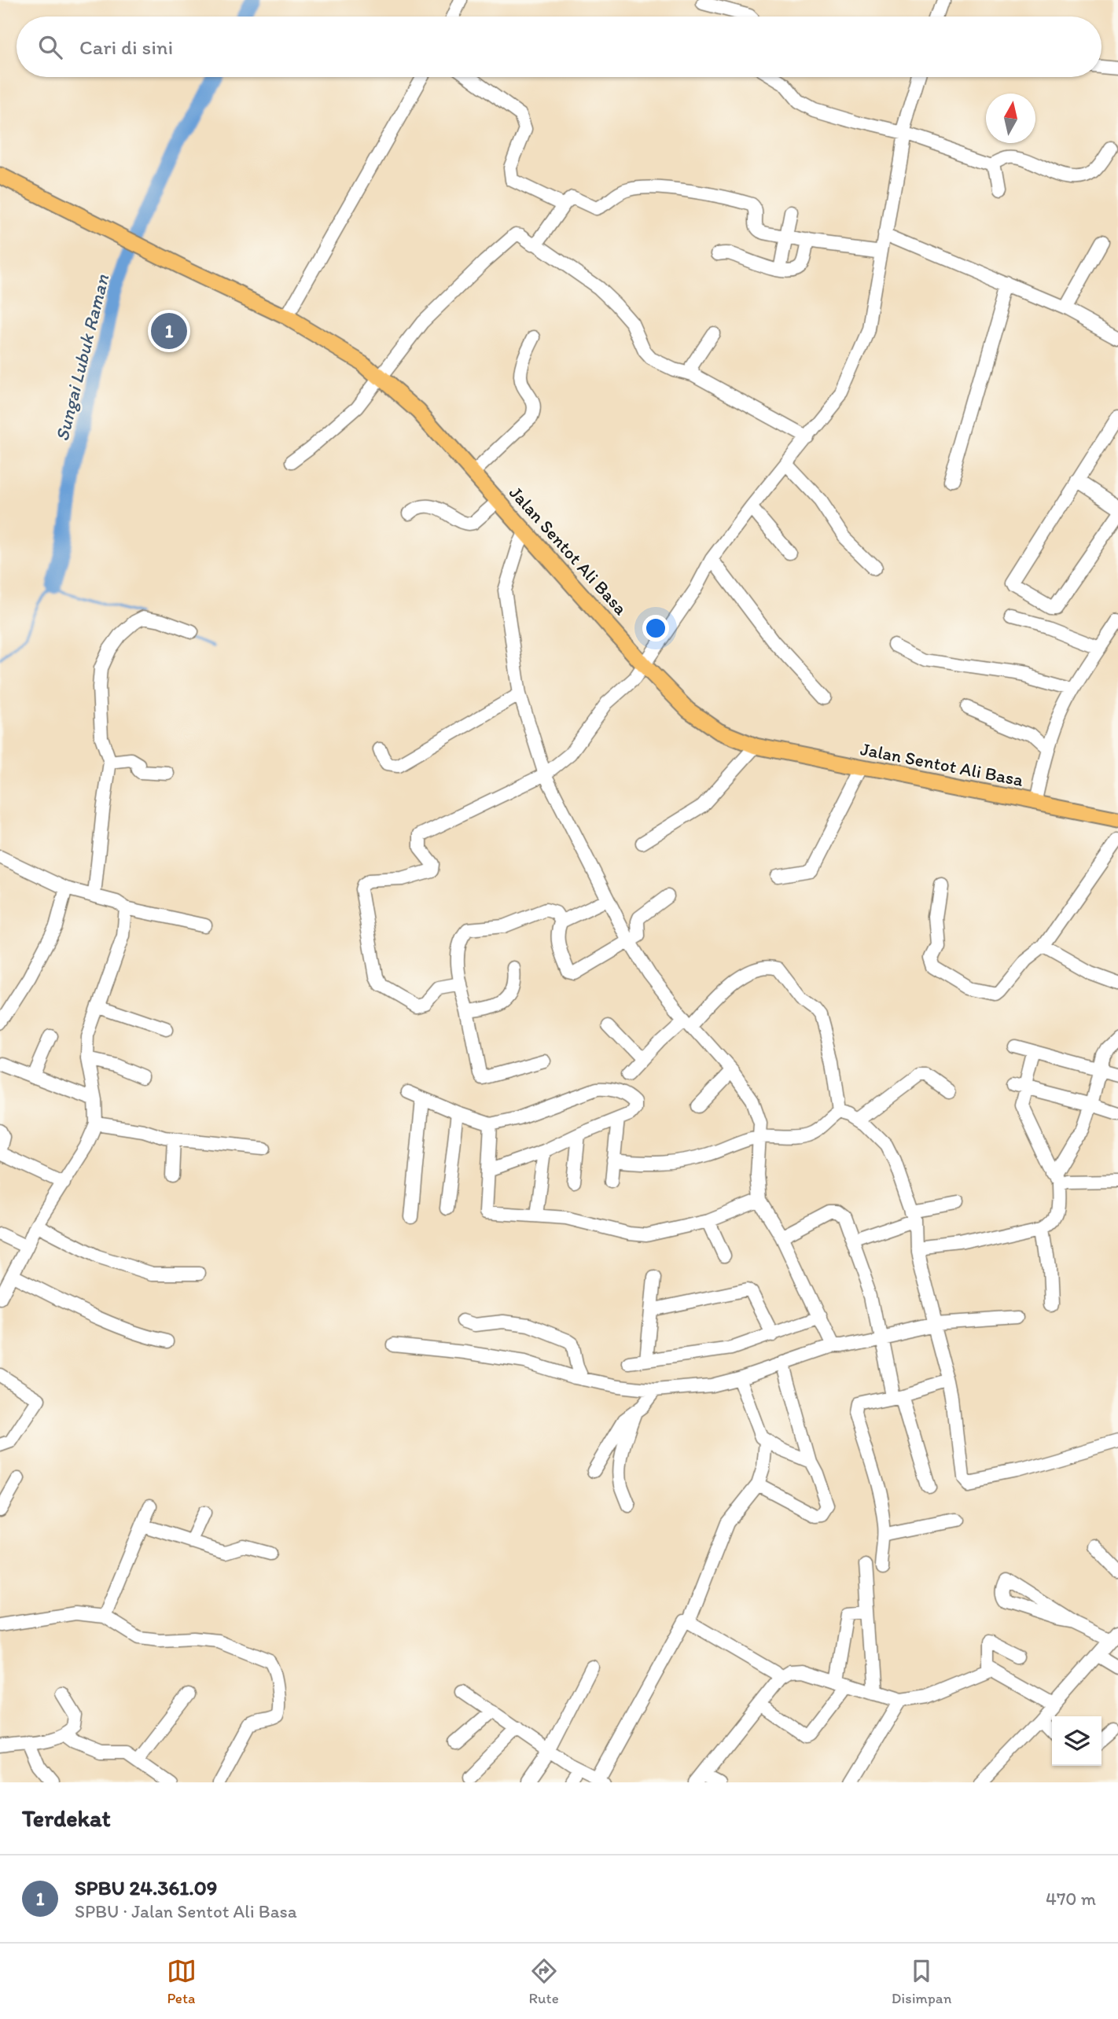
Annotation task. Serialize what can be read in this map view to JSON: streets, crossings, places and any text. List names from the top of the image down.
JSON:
{
  "streets": {
    "main road": ["Jalan Sentot Ali Basa"]
  },
  "water": ["Sungai Lubuk Raman"],
  "north": "top",
  "page": {
    "search": "Cari di sini",
    "pins": "1",
    "heading": "Terdekat",
    "list": [
      {
        "mark": "1",
        "name": "SPBU 24.361.09",
        "note": "SPBU · Jalan Sentot Ali Basa",
        "value": "470 m"
      }
    ],
    "nav": ["Peta", "Rute", "Disimpan"]
  }
}
